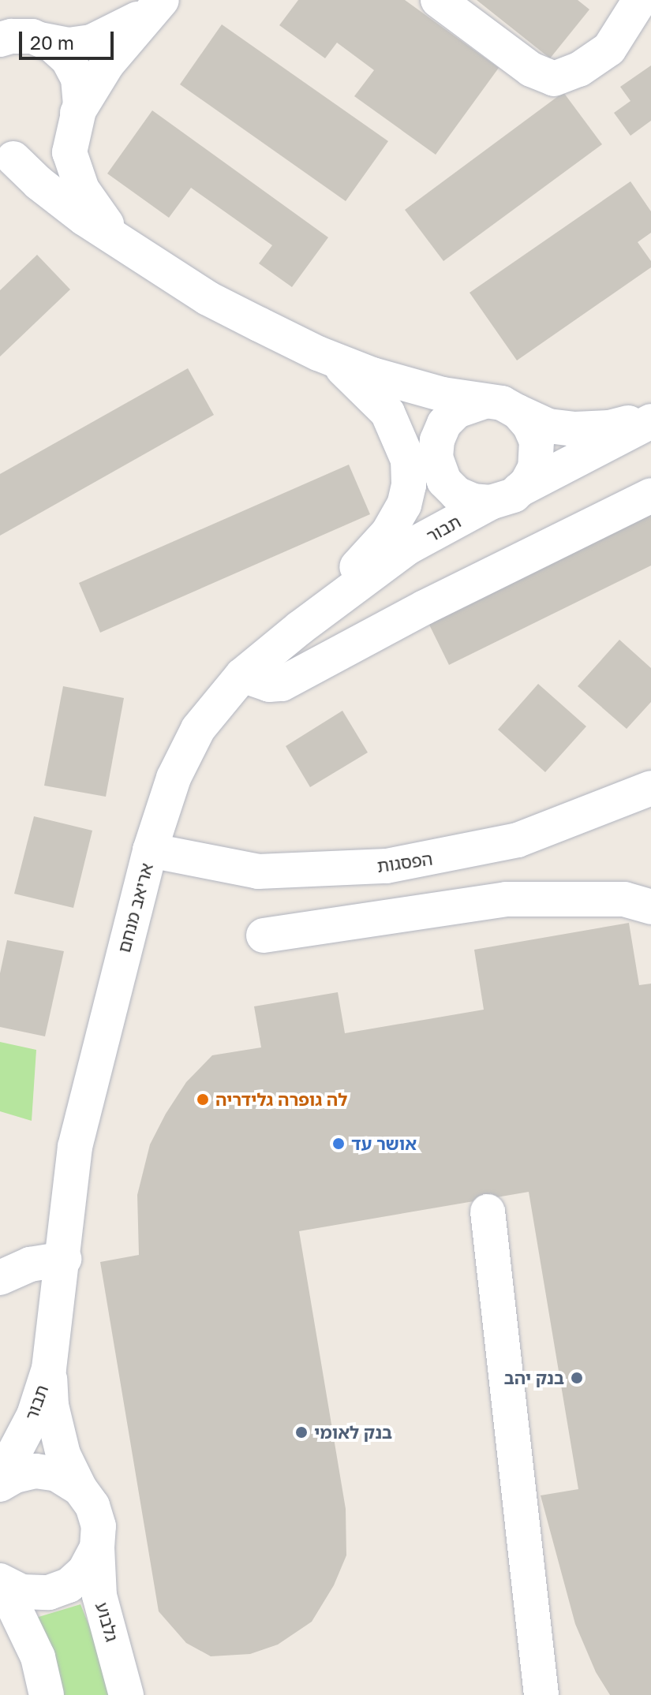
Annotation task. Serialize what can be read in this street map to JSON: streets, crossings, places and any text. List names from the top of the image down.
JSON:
{
  "streets": {
    "street": [
      "תבור",
      "הפסגות",
      "אריאב מנחם",
      "גלבוע"
    ]
  },
  "crossings": [
    ["תבור", "אריאב מנחם"],
    ["תבור", "גלבוע"],
    ["הפסגות", "אריאב מנחם"]
  ],
  "places": [
    "לה גופרה גלידריה",
    "אושר עד",
    "בנק יהב",
    "בנק לאומי"
  ],
  "scale_bar": "20 m"
}
